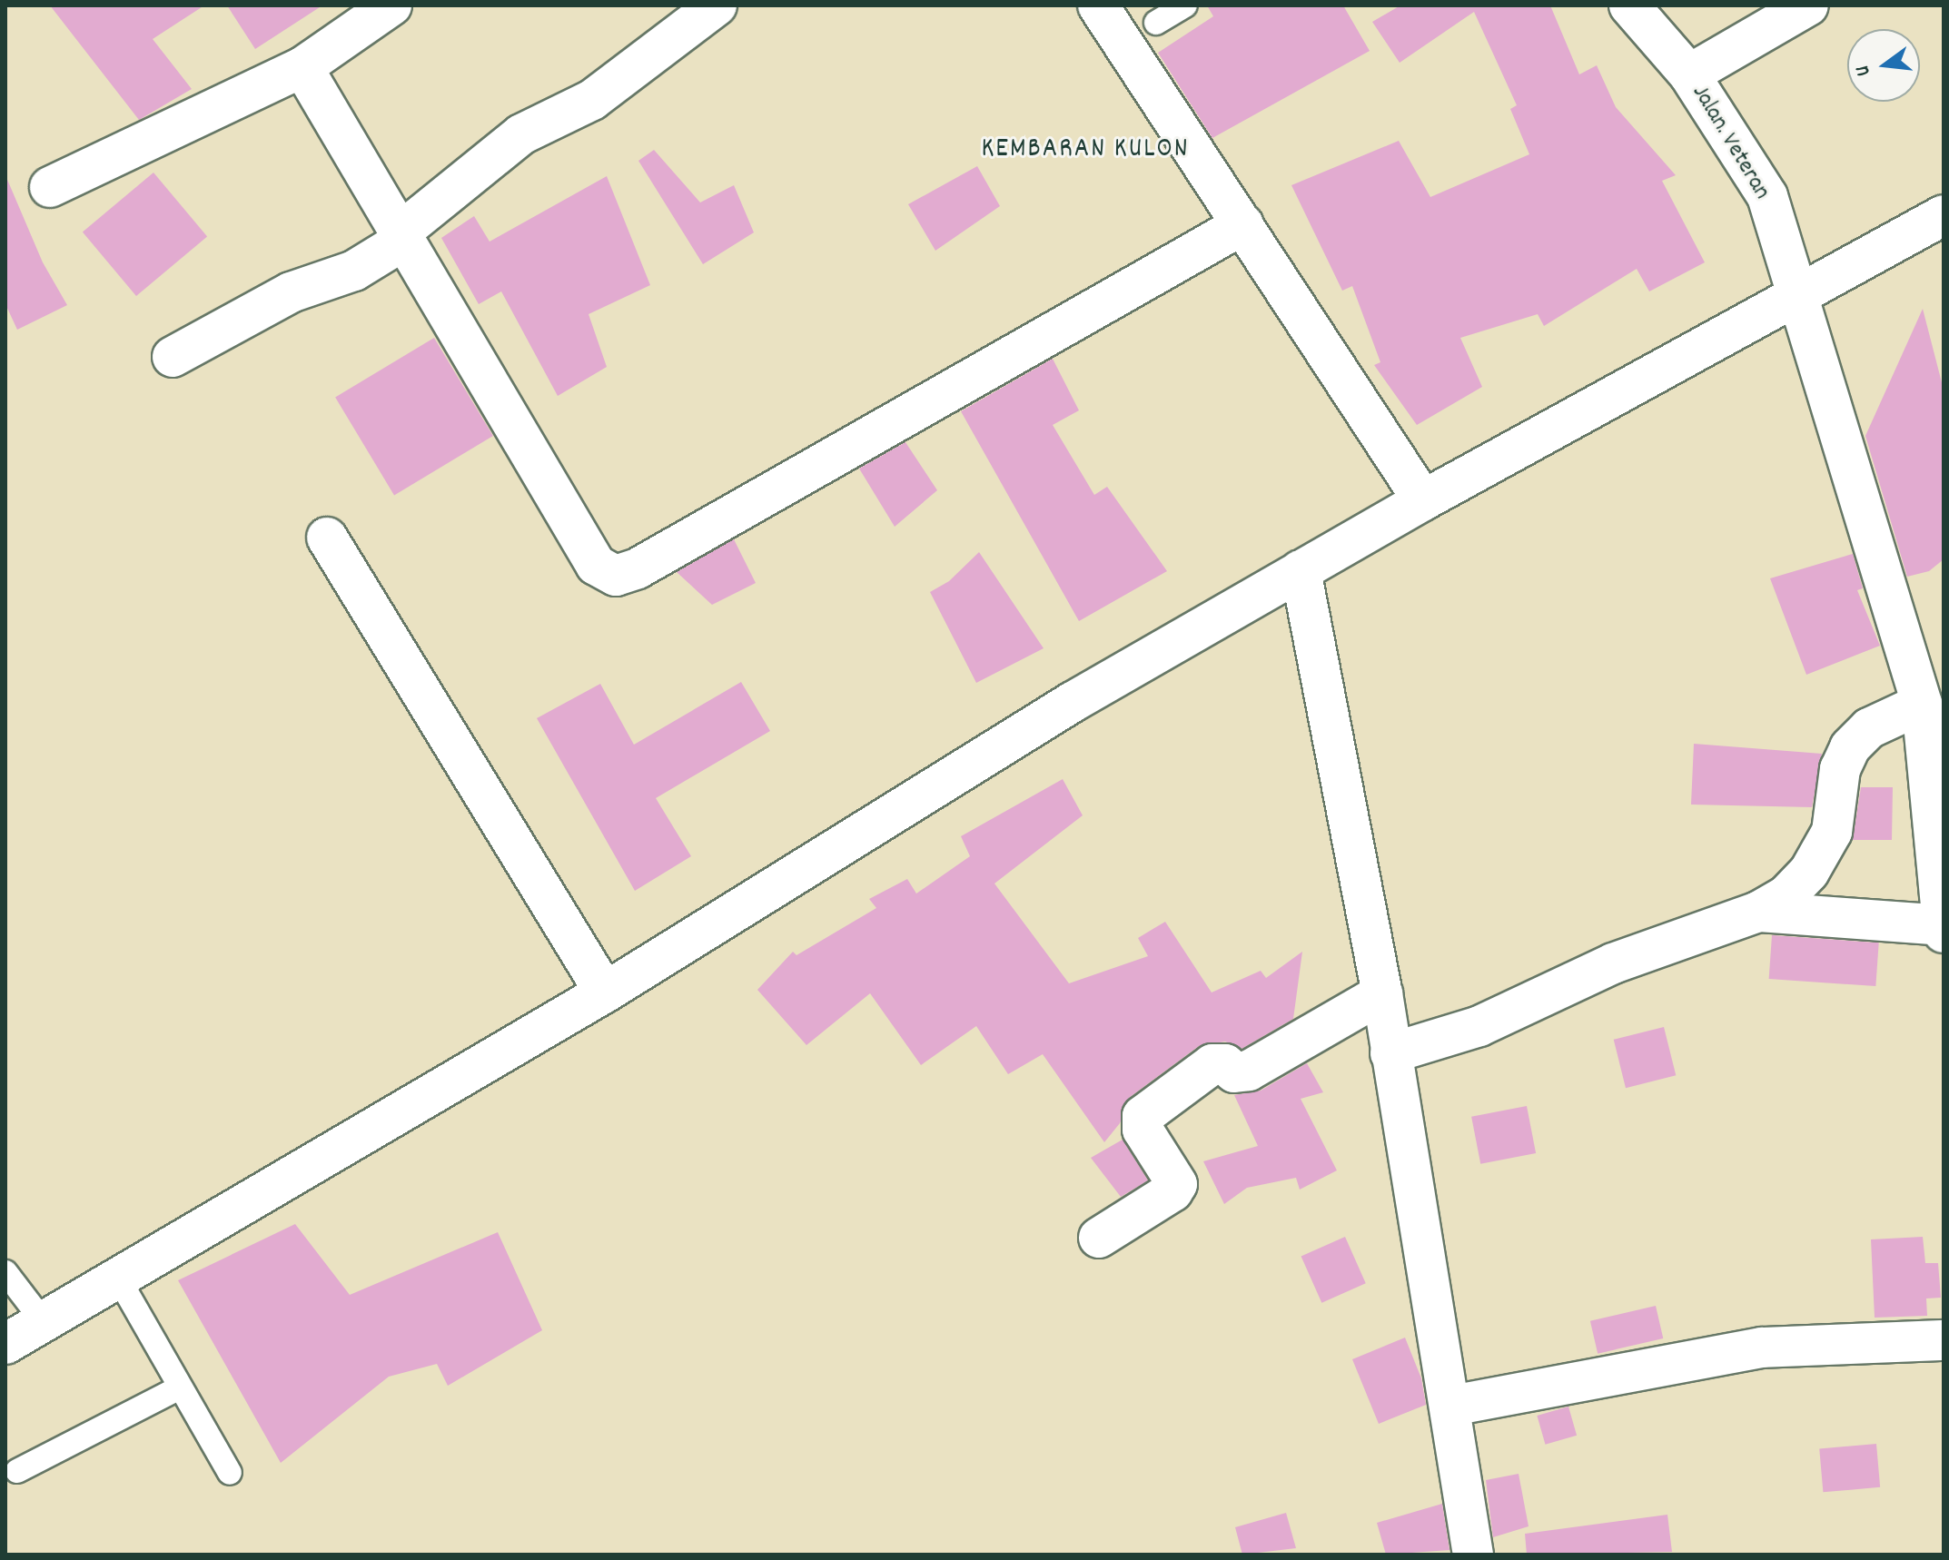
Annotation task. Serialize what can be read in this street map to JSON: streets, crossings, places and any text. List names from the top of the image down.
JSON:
{
  "streets": {
    "street": ["Jalan. Veteran"]
  },
  "districts": ["KEMBARAN KULON"],
  "north": "left"
}
